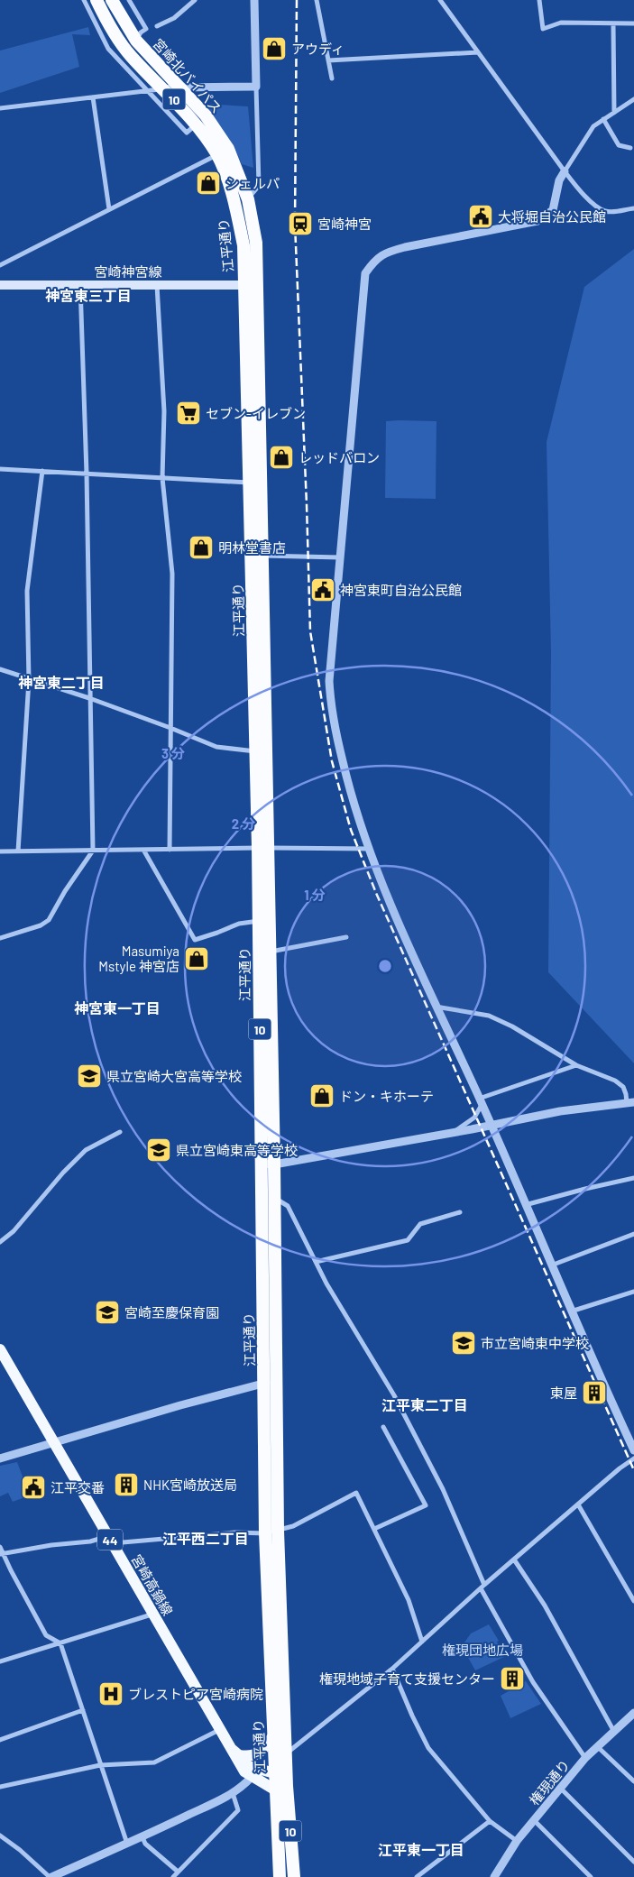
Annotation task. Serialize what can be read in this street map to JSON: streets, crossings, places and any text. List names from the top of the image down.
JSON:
{
  "streets": {
    "highway": ["宮崎北バイパス", "10", "江平通り"],
    "main road": ["宮崎神宮線", "44", "宮崎高鍋線"],
    "street": ["権現通り"]
  },
  "crossings": [
    ["宮崎北バイパス", "江平通り"],
    ["10", "江平通り"],
    ["10", "宮崎高鍋線"],
    ["江平通り", "宮崎神宮線"],
    ["江平通り", "宮崎高鍋線"]
  ],
  "districts": [
    "神宮東三丁目",
    "神宮東二丁目",
    "神宮東一丁目",
    "江平東二丁目",
    "江平西二丁目",
    "江平東一丁目"
  ],
  "parks": ["権現団地広場"],
  "places": {
    "shop": [
      "アウディ",
      "シェルパ",
      "レッドバロン",
      "明林堂書店",
      "Masumiya Mstyle 神宮店",
      "ドン・キホーテ"
    ],
    "public building": ["大将堀自治公民館", "神宮東町自治公民館", "江平交番"],
    "station": ["宮崎神宮"],
    "supermarket": ["セブン-イレブン"],
    "school or university": [
      "県立宮崎大宮高等学校",
      "県立宮崎東高等学校",
      "宮崎至慶保育園",
      "市立宮崎東中学校"
    ],
    "building": ["東屋", "NHK宮崎放送局", "権現地域子育て支援センター"],
    "hospital": ["ブレストピア宮崎病院"]
  },
  "rings": ["3 分", "2 分", "1 分"]
}
